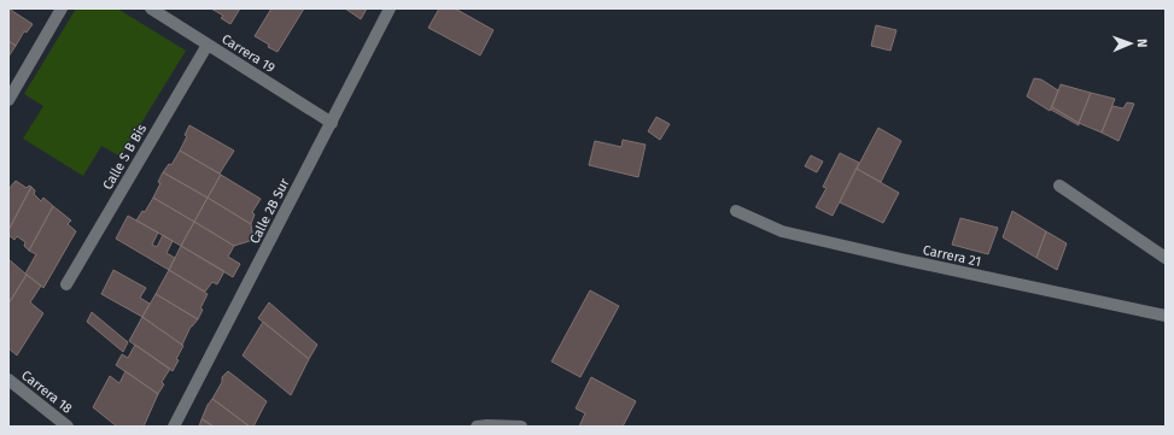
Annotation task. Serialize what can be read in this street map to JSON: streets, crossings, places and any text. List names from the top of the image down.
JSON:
{
  "streets": {
    "street": [
      "Carrera 19",
      "Calle S B Bis",
      "Calle 2B Sur",
      "Carrera 21",
      "Carrera 18"
    ]
  },
  "crossings": [
    ["Carrera 19", "Calle S B Bis"],
    ["Carrera 19", "Calle 2B Sur"]
  ],
  "north": "right"
}
